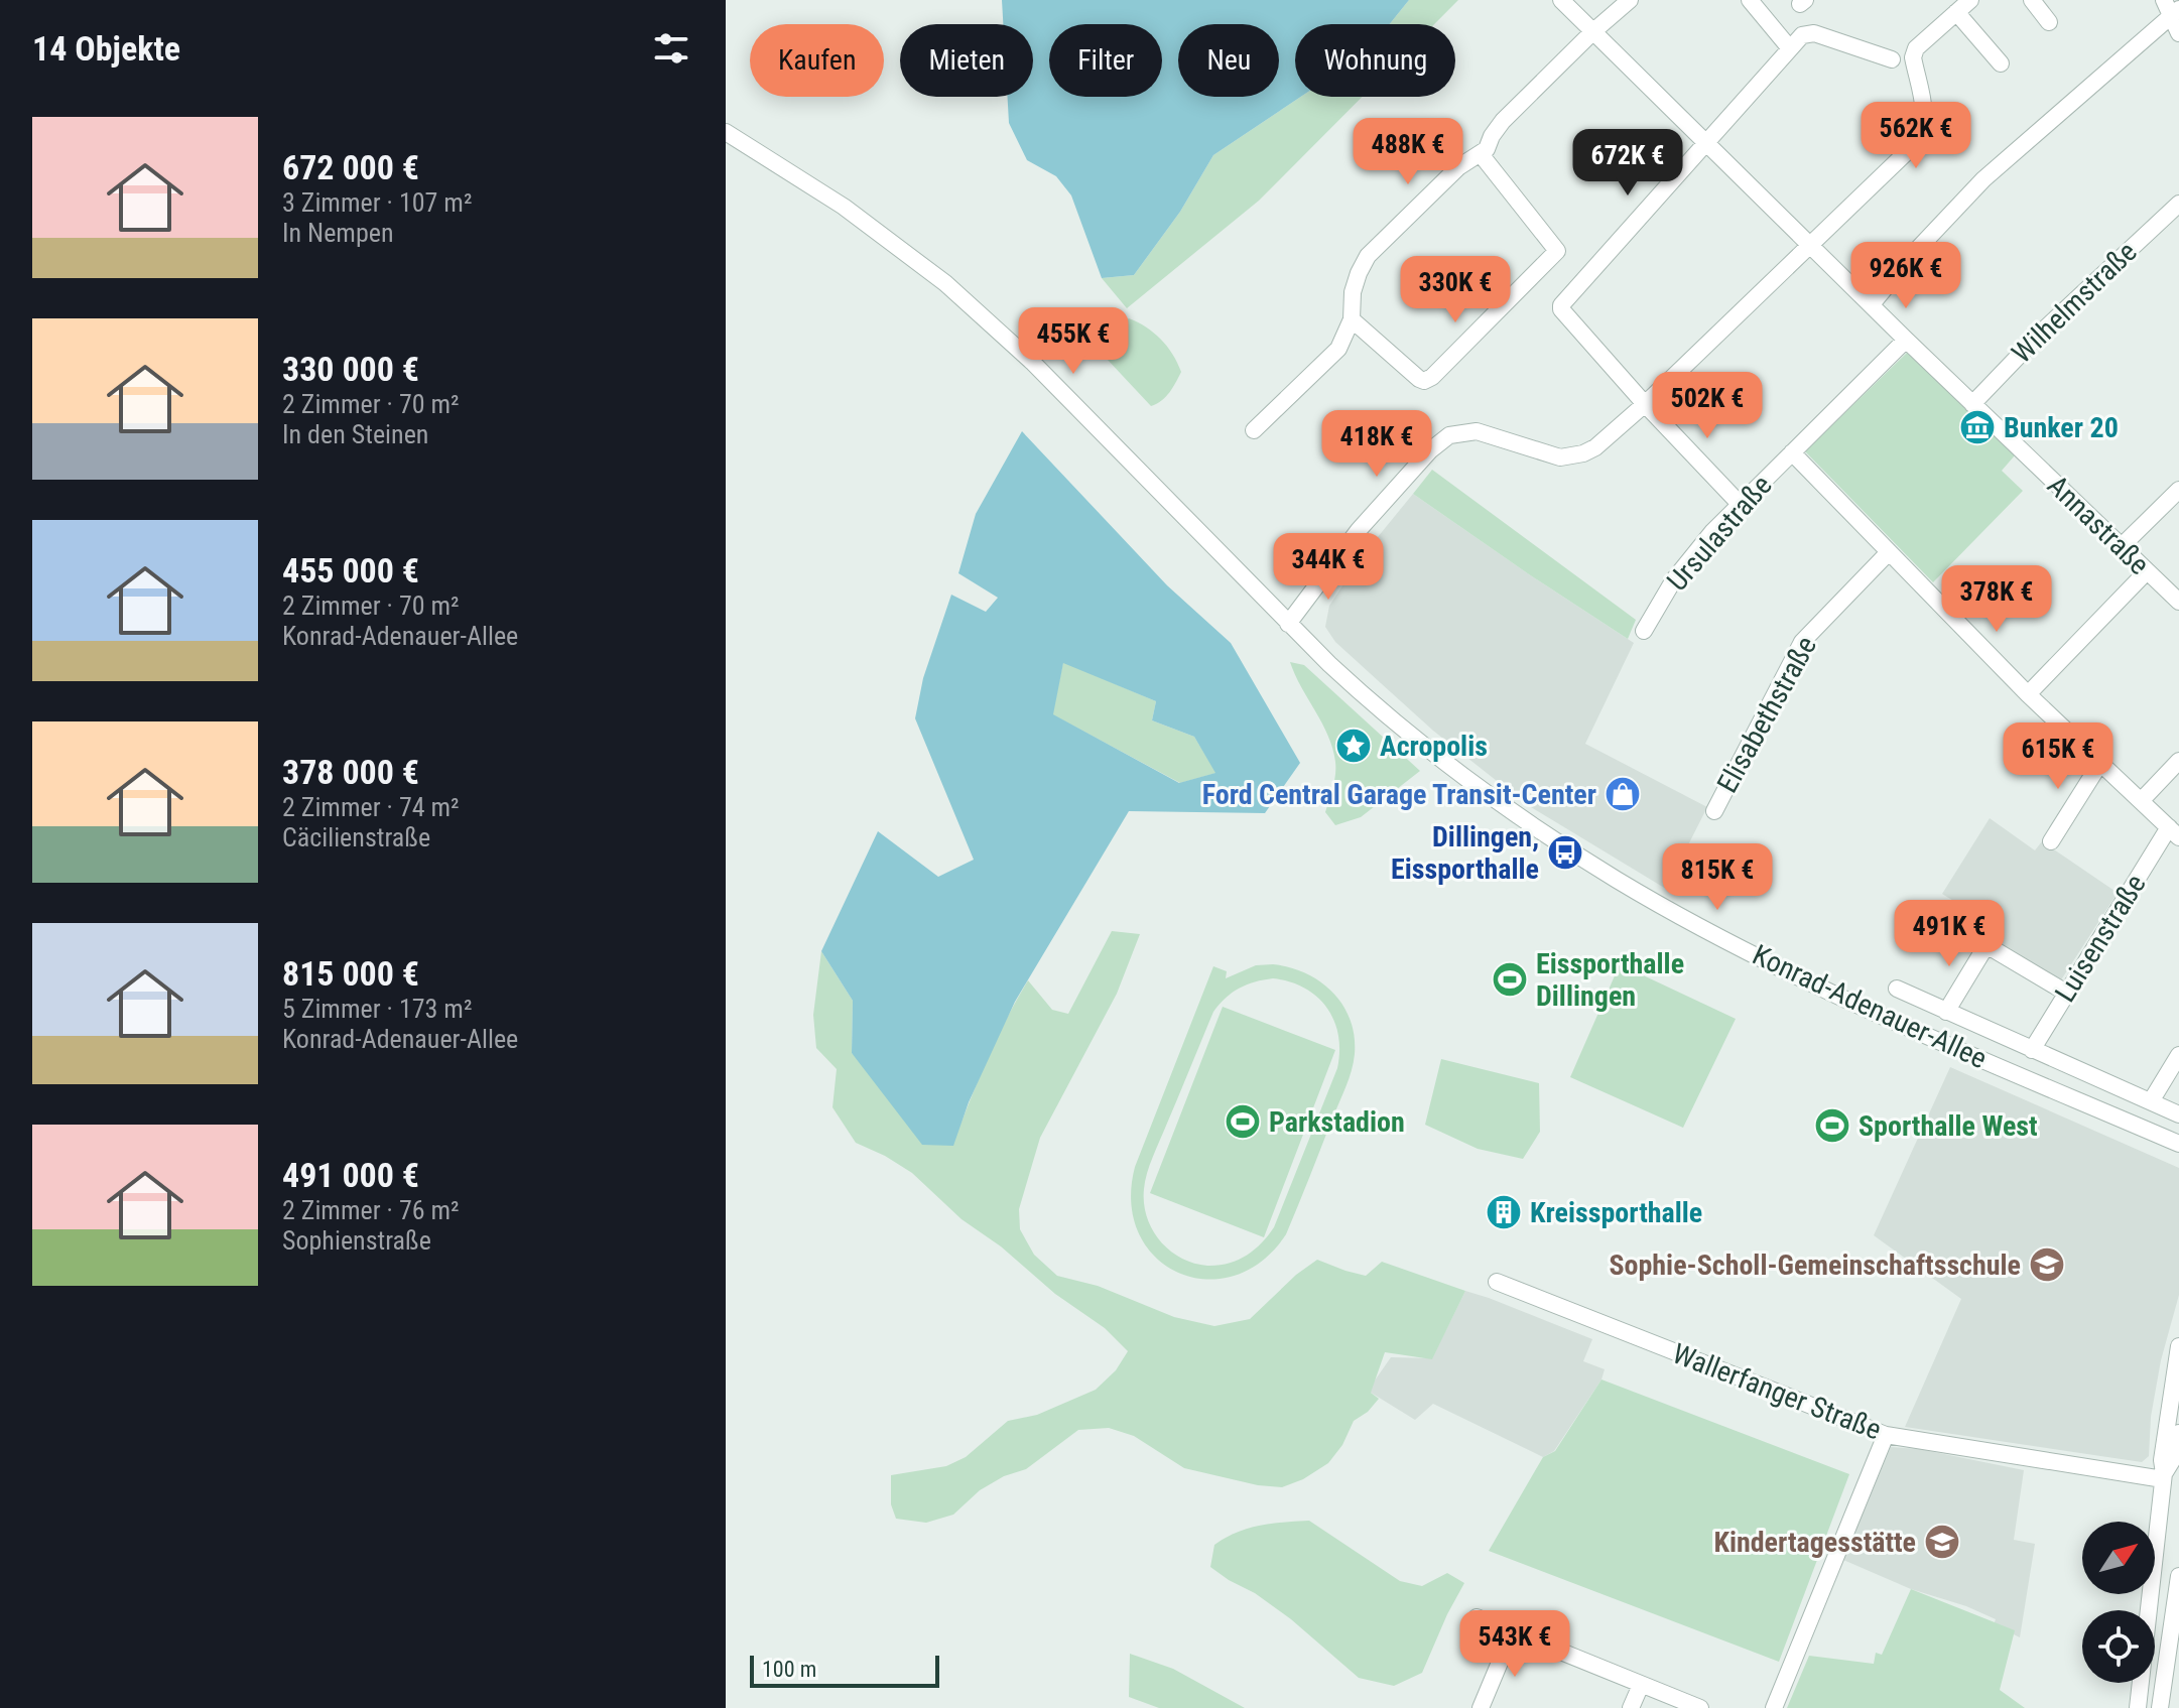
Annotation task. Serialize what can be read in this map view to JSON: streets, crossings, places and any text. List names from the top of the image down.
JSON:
{
  "streets": {
    "street": [
      "Wilhelmstraße",
      "Annastraße",
      "Ursulastraße",
      "Elisabethstraße",
      "Luisenstraße",
      "Konrad-Adenauer-Allee",
      "Wallerfanger Straße"
    ]
  },
  "crossings": [
    ["Wilhelmstraße", "Annastraße"],
    ["Annastraße", "Ursulastraße"]
  ],
  "places": {
    "museum": ["Bunker 20"],
    "place": ["Acropolis"],
    "shop": ["Ford Central Garage Transit-Center"],
    "bus stop": ["Dillingen, Eissporthalle"],
    "sports": ["Eissporthalle Dillingen", "Parkstadion", "Sporthalle West"],
    "building": ["Kreissporthalle"],
    "school or university": ["Sophie-Scholl-Gemeinschaftsschule", "Kindertagesstätte"]
  },
  "scale_bar": "100 m",
  "north": "top right",
  "page": {
    "heading": "14 Objekte",
    "chip": [
      "Kaufen",
      "Mieten",
      "Filter",
      "Neu",
      "Wohnung"
    ],
    "list": [
      {
        "name": "672 000 €",
        "note": "3 Zimmer · 107 m² · In Nempen"
      },
      {
        "name": "330 000 €",
        "note": "2 Zimmer · 70 m² · In den Steinen"
      },
      {
        "name": "455 000 €",
        "note": "2 Zimmer · 70 m² · Konrad-Adenauer-Allee"
      },
      {
        "name": "378 000 €",
        "note": "2 Zimmer · 74 m² · Cäcilienstraße"
      },
      {
        "name": "815 000 €",
        "note": "5 Zimmer · 173 m² · Konrad-Adenauer-Allee"
      },
      {
        "name": "491 000 €",
        "note": "2 Zimmer · 76 m² · Sophienstraße"
      }
    ],
    "price": [
      "562K €",
      "488K €",
      "672K €",
      "926K €",
      "330K €",
      "455K €",
      "502K €",
      "418K €",
      "344K €",
      "378K €",
      "615K €",
      "815K €",
      "491K €",
      "543K €"
    ],
    "scale": "100 m"
  }
}
